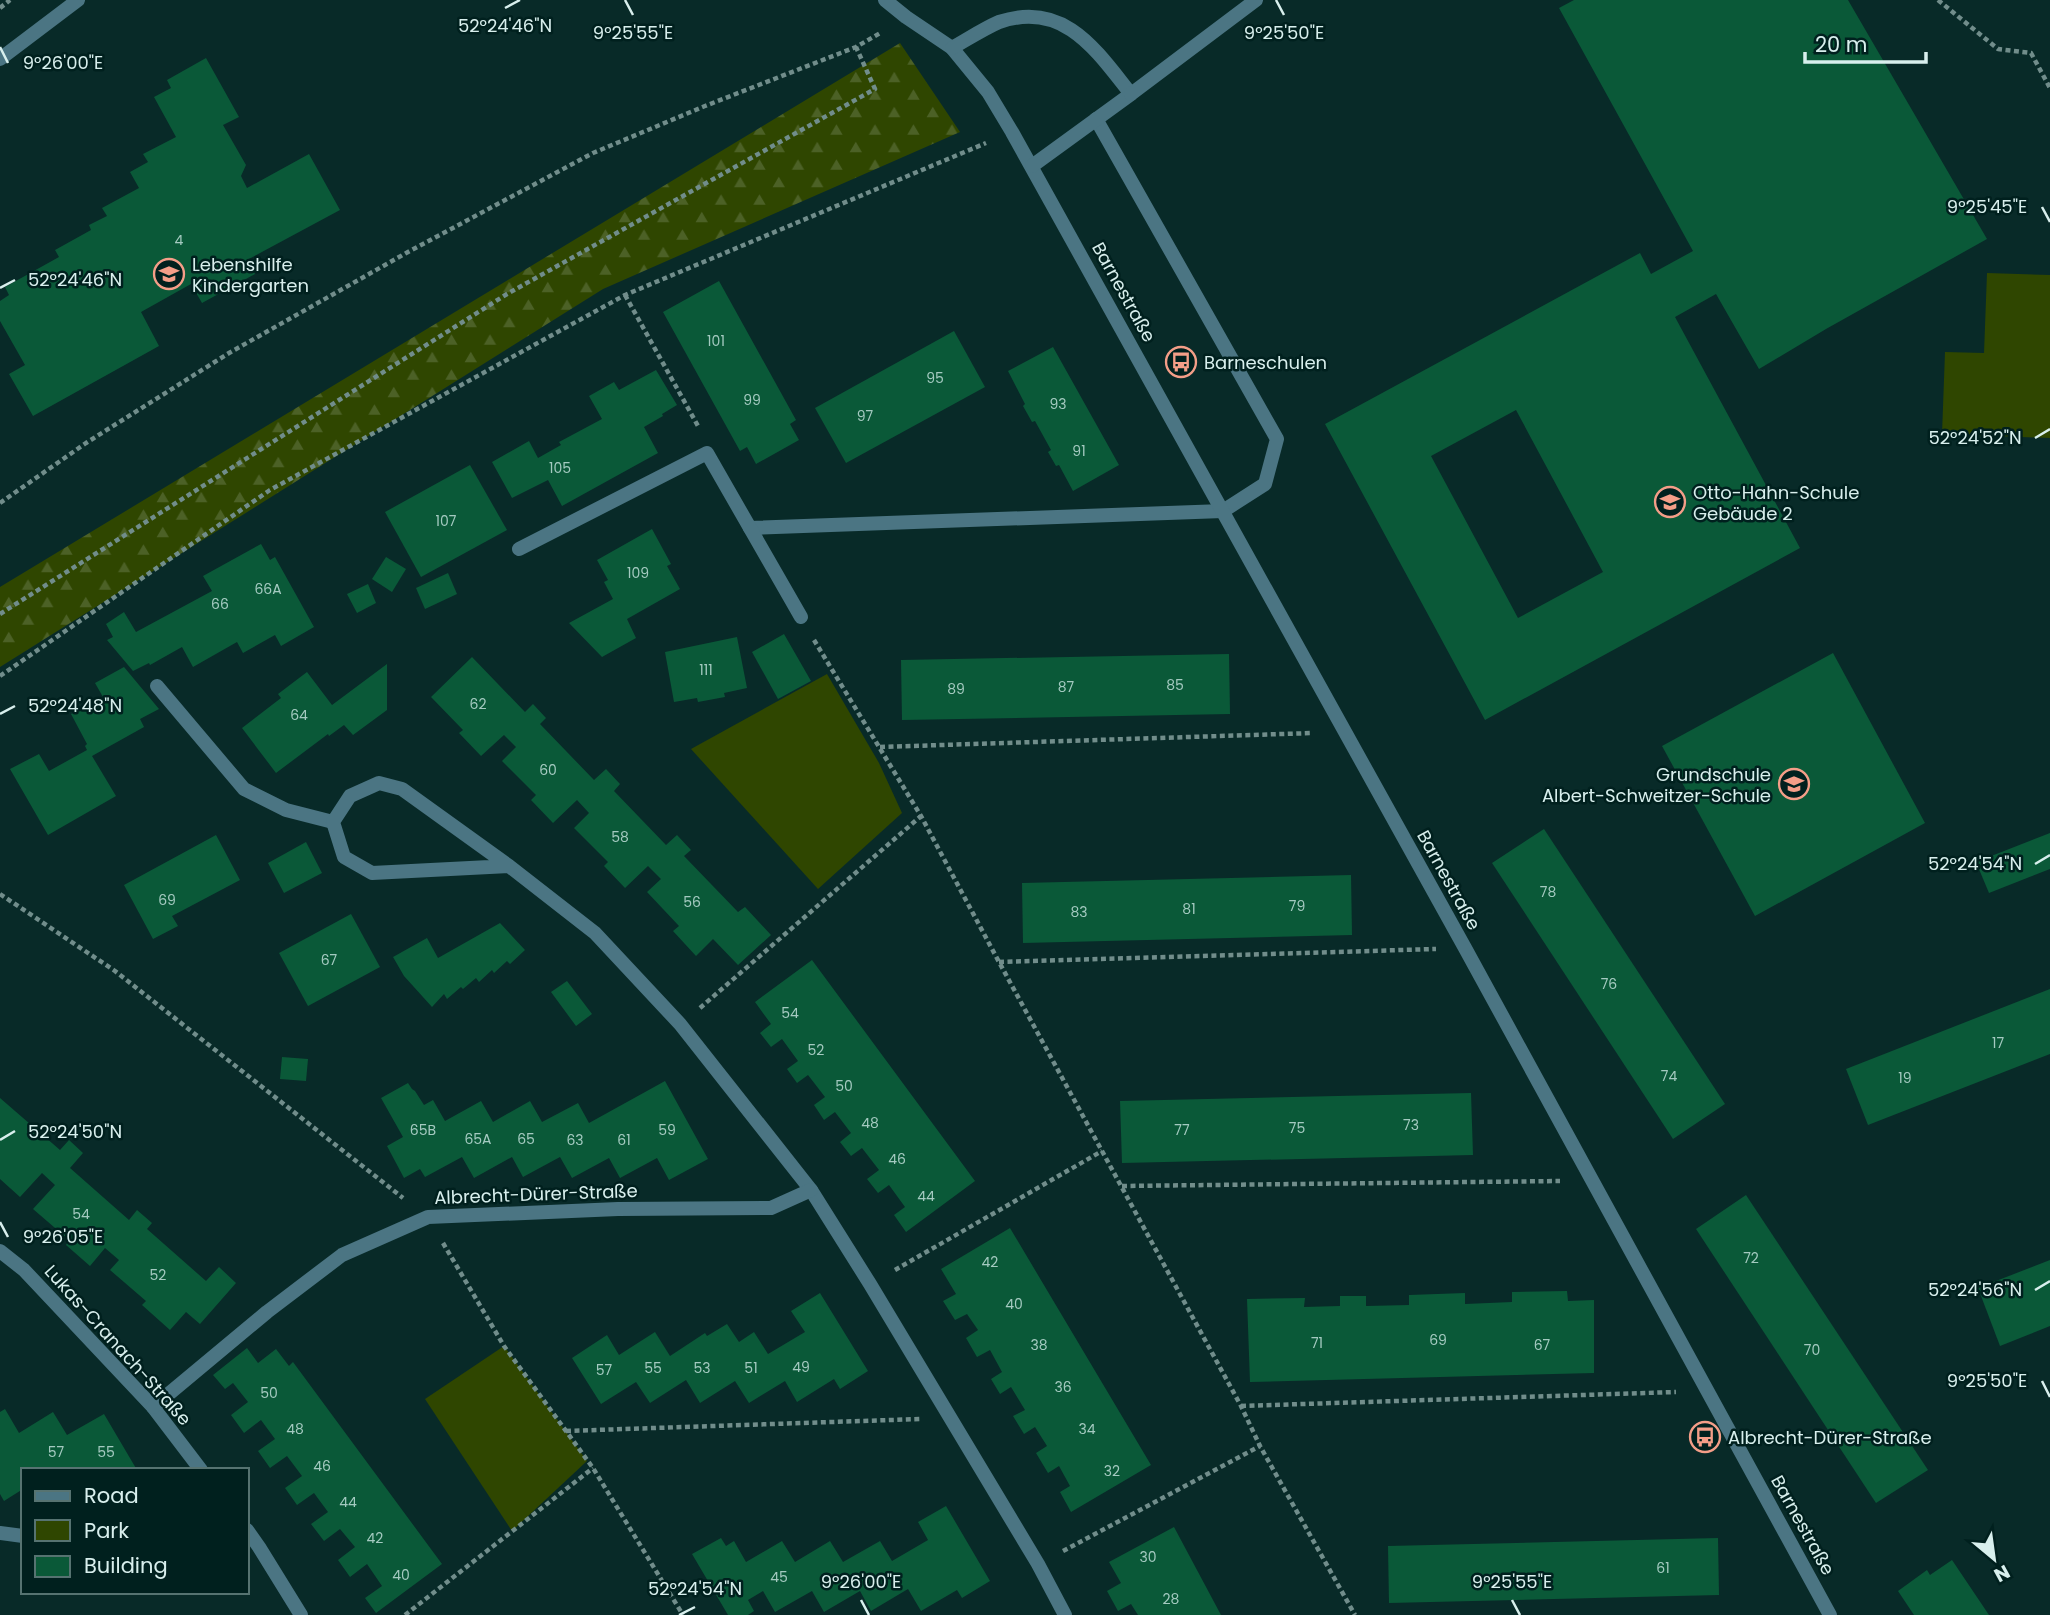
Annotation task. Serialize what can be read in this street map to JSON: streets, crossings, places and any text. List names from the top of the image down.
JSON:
{
  "streets": {
    "street": ["Barnestraße", "Albrecht-Dürer-Straße", "Lukas-Cranach-Straße"]
  },
  "crossings": [
    ["Albrecht-Dürer-Straße", "Lukas-Cranach-Straße"]
  ],
  "places": {
    "school or university": ["Lebenshilfe Kindergarten", "Otto-Hahn-Schule Gebäude 2", "Grundschule Albert-Schweitzer-Schule"],
    "bus stop": ["Barneschulen", "Albrecht-Dürer-Straße"]
  },
  "house_numbers": [
    "4",
    "101",
    "95",
    "99",
    "93",
    "97",
    "91",
    "105",
    "107",
    "109",
    "66A",
    "66",
    "111",
    "85",
    "87",
    "89",
    "62",
    "64",
    "60",
    "58",
    "78",
    "69",
    "56",
    "79",
    "81",
    "83",
    "67",
    "76",
    "54",
    "17",
    "52",
    "74",
    "19",
    "50",
    "48",
    "73",
    "75",
    "65B",
    "59",
    "77",
    "65A",
    "65",
    "63",
    "61",
    "46",
    "44",
    "54",
    "72",
    "42",
    "52",
    "40",
    "69",
    "71",
    "38",
    "67",
    "70",
    "49",
    "55",
    "53",
    "51",
    "57",
    "36",
    "50",
    "48",
    "34",
    "57",
    "55",
    "46",
    "32",
    "44",
    "42",
    "30",
    "61",
    "40",
    "45",
    "28"
  ],
  "legend": ["Road", "Park", "Building"],
  "scale_bar": "20 m",
  "north": "bottom right",
  "coordinates": [
    "52°24'46\"N",
    "9°25'55\"E",
    "9°25'50\"E",
    "9°26'00\"E",
    "9°25'45\"E",
    "52°24'52\"N",
    "52°24'48\"N",
    "52°24'54\"N",
    "52°24'50\"N",
    "9°26'05\"E",
    "52°24'56\"N"
  ]
}
